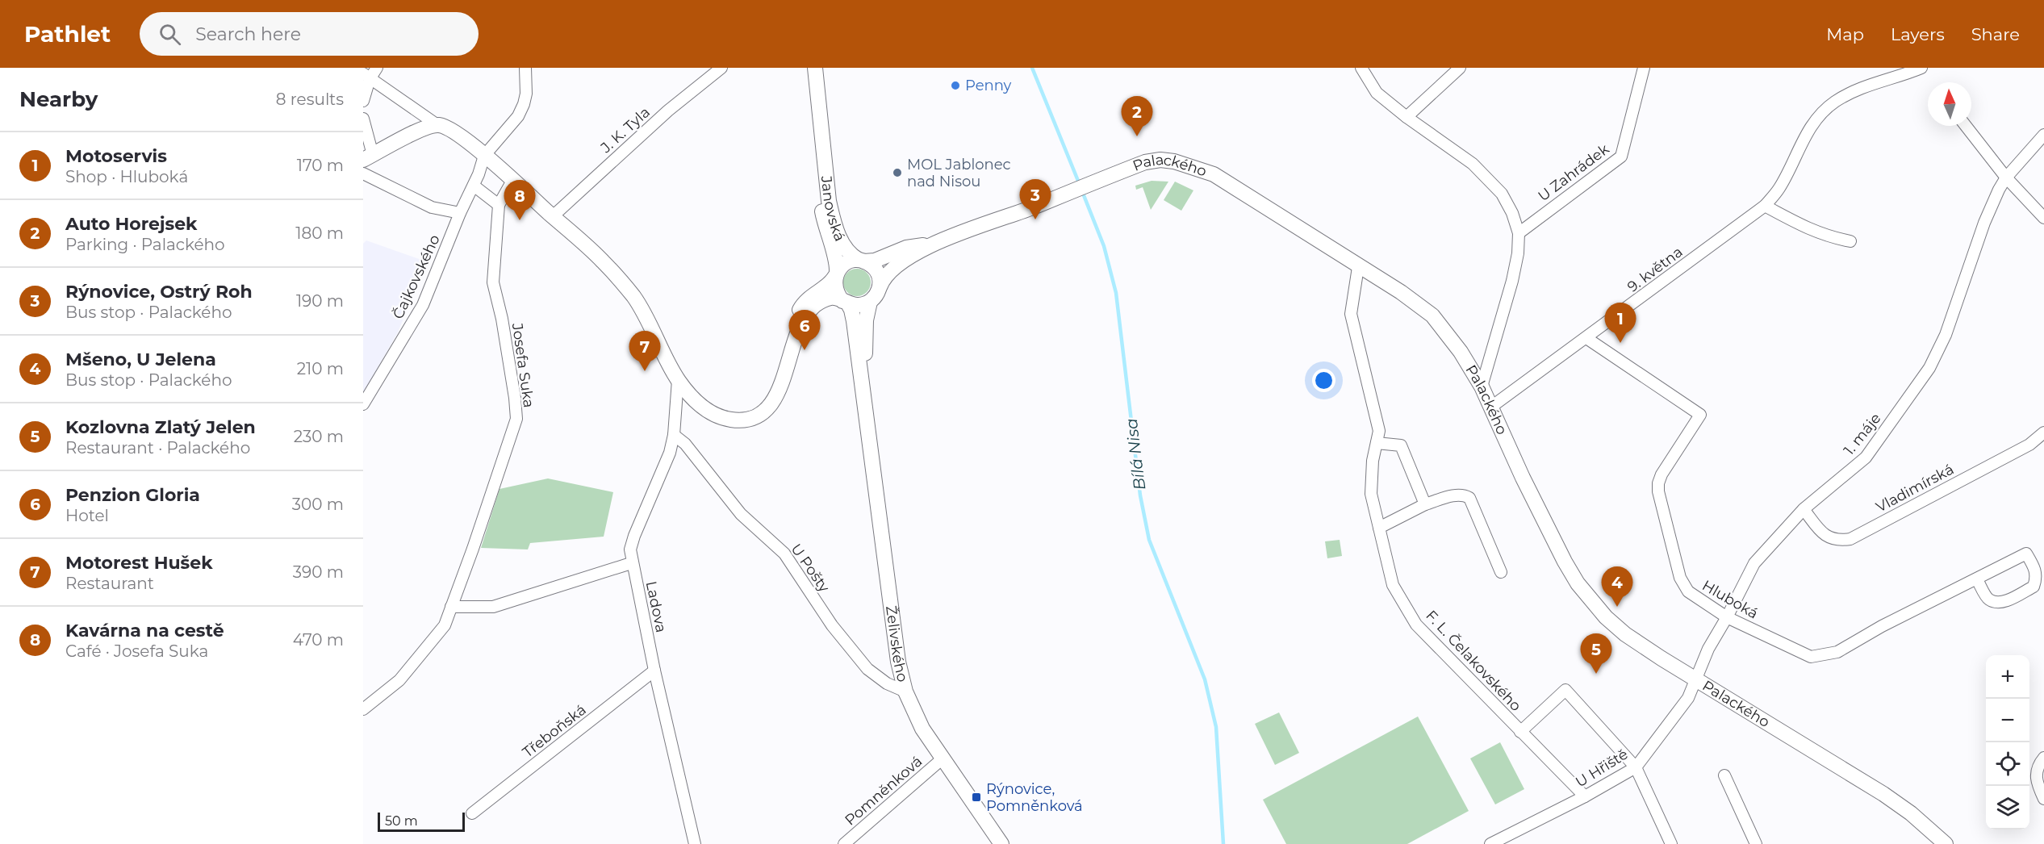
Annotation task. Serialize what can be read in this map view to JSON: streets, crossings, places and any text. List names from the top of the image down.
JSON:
{
  "streets": {
    "street": [
      "J. K. Tyla",
      "Palackého",
      "U Zahrádek",
      "Janovská",
      "9. května",
      "Čajkovského",
      "Josefa Suka",
      "1. máje",
      "Vladimírská",
      "U Pošty",
      "Hluboká",
      "Ladova",
      "Želivského",
      "F. L. Čelakovského",
      "Třeboňská",
      "U Hřiště",
      "Pomněnková"
    ]
  },
  "crossings": [
    ["Palackého", "Janovská"],
    ["Palackého", "9. května"],
    ["Palackého", "1. máje"],
    ["Palackého", "Želivského"],
    ["Palackého", "F. L. Čelakovského"],
    ["Palackého", "U Hřiště"],
    ["Janovská", "Želivského"],
    ["9. května", "Hluboká"],
    ["1. máje", "Vladimírská"],
    ["1. máje", "Hluboká"],
    ["1. máje", "U Hřiště"],
    ["U Pošty", "Ladova"],
    ["U Pošty", "Želivského"],
    ["Ladova", "Třeboňská"],
    ["Želivského", "Pomněnková"],
    ["F. L. Čelakovského", "U Hřiště"]
  ],
  "water": ["Bílá Nisa"],
  "places": {
    "other": ["Penny", "MOL Jablonec nad Nisou"],
    "transit": ["Rýnovice, Pomněnková"]
  },
  "scale_bar": "50 m",
  "north": "top",
  "page": {
    "header": "Pathlet",
    "search": "Search here",
    "nav": ["Map", "Layers", "Share"],
    "heading": ["Nearby", "8 results"],
    "pins": [
      "2",
      "3",
      "8",
      "1",
      "6",
      "7",
      "4",
      "5"
    ],
    "list": [
      {
        "mark": "1",
        "name": "Motoservis",
        "note": "Shop · Hluboká",
        "value": "170 m"
      },
      {
        "mark": "2",
        "name": "Auto Horejsek",
        "note": "Parking · Palackého",
        "value": "180 m"
      },
      {
        "mark": "3",
        "name": "Rýnovice, Ostrý Roh",
        "note": "Bus stop · Palackého",
        "value": "190 m"
      },
      {
        "mark": "4",
        "name": "Mšeno, U Jelena",
        "note": "Bus stop · Palackého",
        "value": "210 m"
      },
      {
        "mark": "5",
        "name": "Kozlovna Zlatý Jelen",
        "note": "Restaurant · Palackého",
        "value": "230 m"
      },
      {
        "mark": "6",
        "name": "Penzion Gloria",
        "note": "Hotel",
        "value": "300 m"
      },
      {
        "mark": "7",
        "name": "Motorest Hušek",
        "note": "Restaurant",
        "value": "390 m"
      },
      {
        "mark": "8",
        "name": "Kavárna na cestě",
        "note": "Café · Josefa Suka",
        "value": "470 m"
      }
    ],
    "map_buttons": ["+", "−"],
    "scale": "50 m"
  }
}
